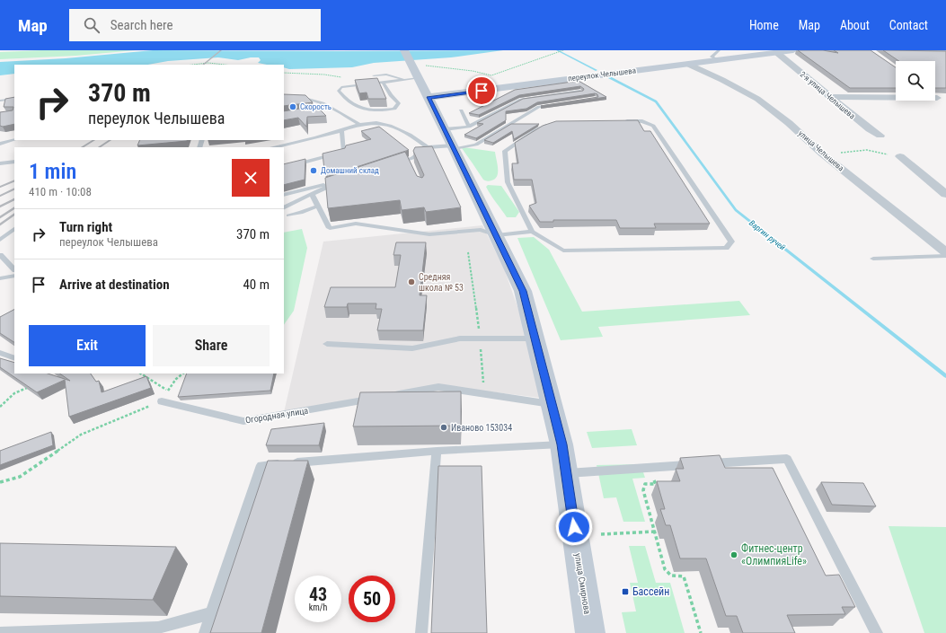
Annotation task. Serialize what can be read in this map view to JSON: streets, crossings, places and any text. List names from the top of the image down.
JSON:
{
  "streets": {
    "main road": ["переулок Челышева", "улица Смирнова"],
    "street": ["2-я улица Челышева", "улица Челышева"],
    "lane": ["Огородная улица"]
  },
  "crossings": [
    ["переулок Челышева", "2-я улица Челышева"],
    ["переулок Челышева", "улица Челышева"],
    ["переулок Челышева", "улица Смирнова"]
  ],
  "water": ["Варгин ручей"],
  "places": {
    "other": [
      "Скорость",
      "Домашний склад",
      "Средняя школа № 53",
      "Иваново 153034",
      "Фитнес-центр «ОлимпияLife»"
    ],
    "transit": ["Бассейн"]
  },
  "page": {
    "header": "Map",
    "search": "Search here",
    "nav": [
      "Home",
      "Map",
      "About",
      "Contact"
    ],
    "turn": ["370 m", "переулок Челышева"],
    "heading": ["1 min", "410 m · 10:08"],
    "list": [
      {
        "name": "Turn right",
        "note": "переулок Челышева",
        "value": "370 m"
      },
      {
        "name": "Arrive at destination",
        "value": "40 m"
      }
    ],
    "buttons": ["Exit", "Share"],
    "speed": "43 km/h",
    "limit": "50"
  }
}
